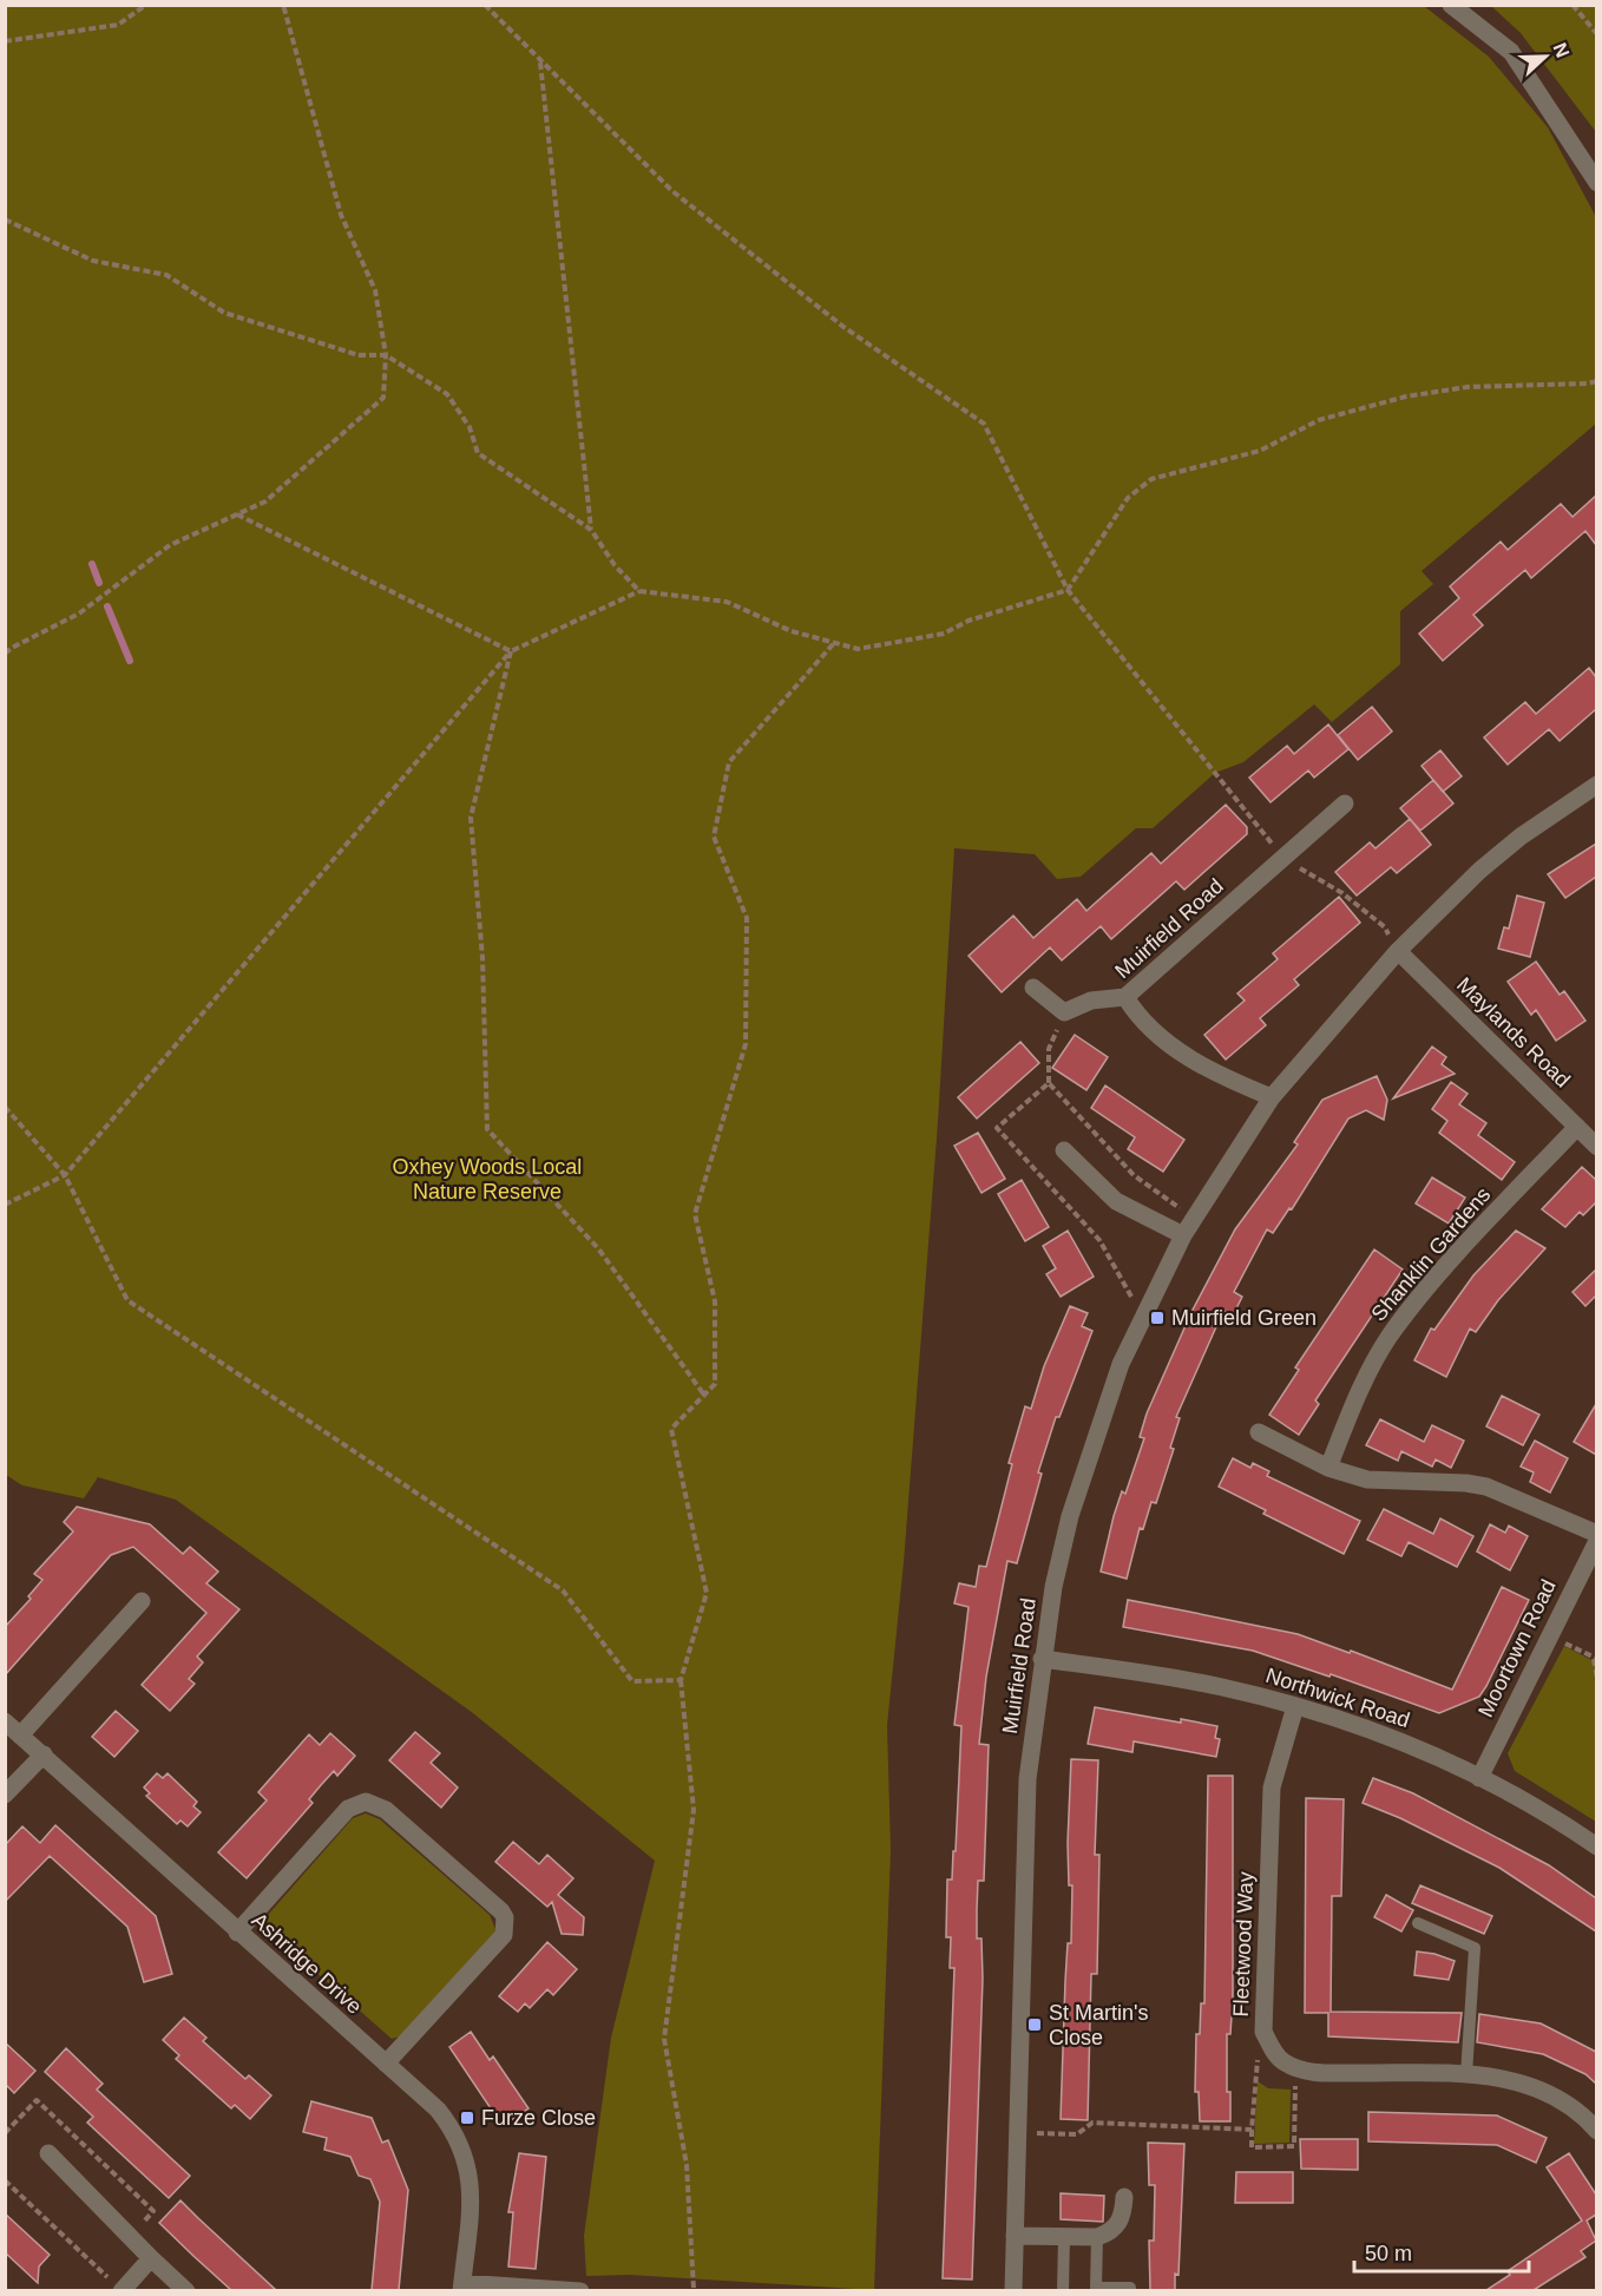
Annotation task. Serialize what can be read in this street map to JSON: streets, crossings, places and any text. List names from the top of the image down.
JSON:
{
  "streets": {
    "street": [
      "Muirfield Road",
      "Maylands Road",
      "Shanklin Gardens",
      "Moortown Road",
      "Northwick Road",
      "Fleetwood Way",
      "Ashridge Drive"
    ]
  },
  "crossings": [
    ["Muirfield Road", "Maylands Road"],
    ["Muirfield Road", "Northwick Road"],
    ["Maylands Road", "Shanklin Gardens"],
    ["Moortown Road", "Northwick Road"],
    ["Northwick Road", "Fleetwood Way"]
  ],
  "parks": ["Oxhey Woods Local Nature Reserve"],
  "places": {
    "transit": ["Muirfield Green", "St Martin's Close", "Furze Close"]
  },
  "scale_bar": "50 m",
  "north": "right"
}
